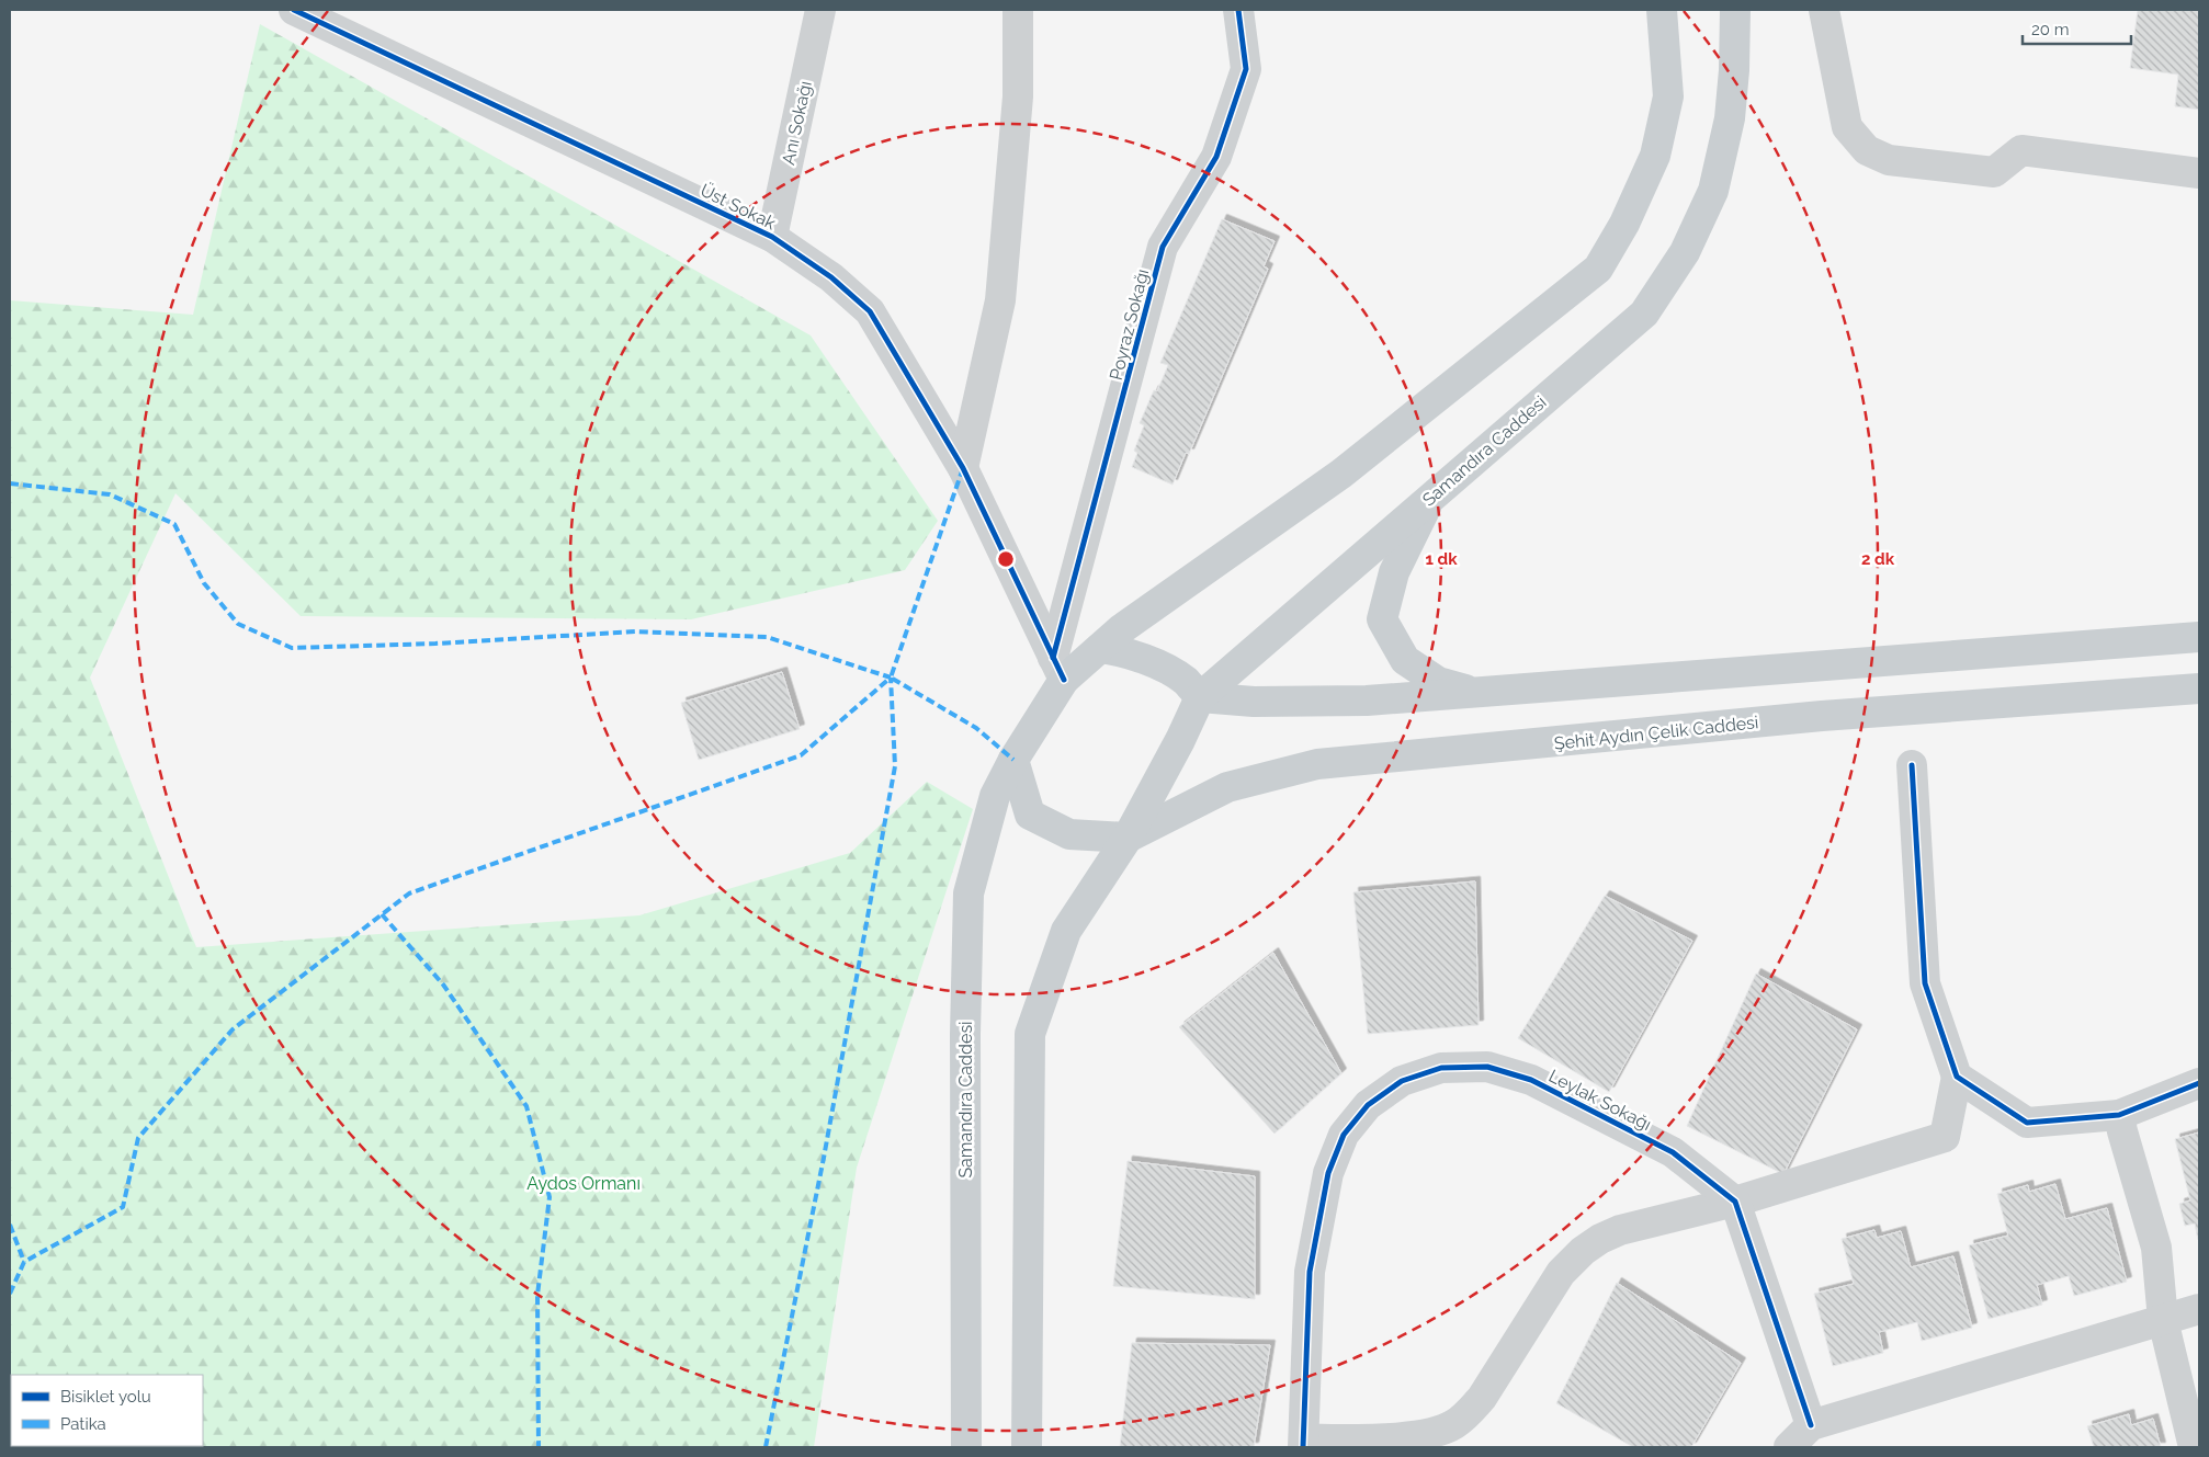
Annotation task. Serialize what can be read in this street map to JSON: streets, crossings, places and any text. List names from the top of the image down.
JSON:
{
  "streets": {
    "main road": ["Samandıra Caddesi", "Şehit Aydın Çelik Caddesi"],
    "street": [
      "Anı Sokağı",
      "Üst Sokak",
      "Poyraz Sokağı",
      "Leylak Sokağı"
    ]
  },
  "crossings": [
    ["Anı Sokağı", "Üst Sokak"],
    ["Üst Sokak", "Poyraz Sokağı"],
    ["Üst Sokak", "Samandıra Caddesi"],
    ["Üst Sokak", "Şehit Aydın Çelik Caddesi"],
    ["Poyraz Sokağı", "Samandıra Caddesi"],
    ["Poyraz Sokağı", "Şehit Aydın Çelik Caddesi"],
    ["Samandıra Caddesi", "Şehit Aydın Çelik Caddesi"]
  ],
  "parks": ["Aydos Ormanı"],
  "legend": ["Bisiklet yolu", "Patika"],
  "scale_bar": "20 m",
  "rings": ["1 dk", "2 dk"]
}
